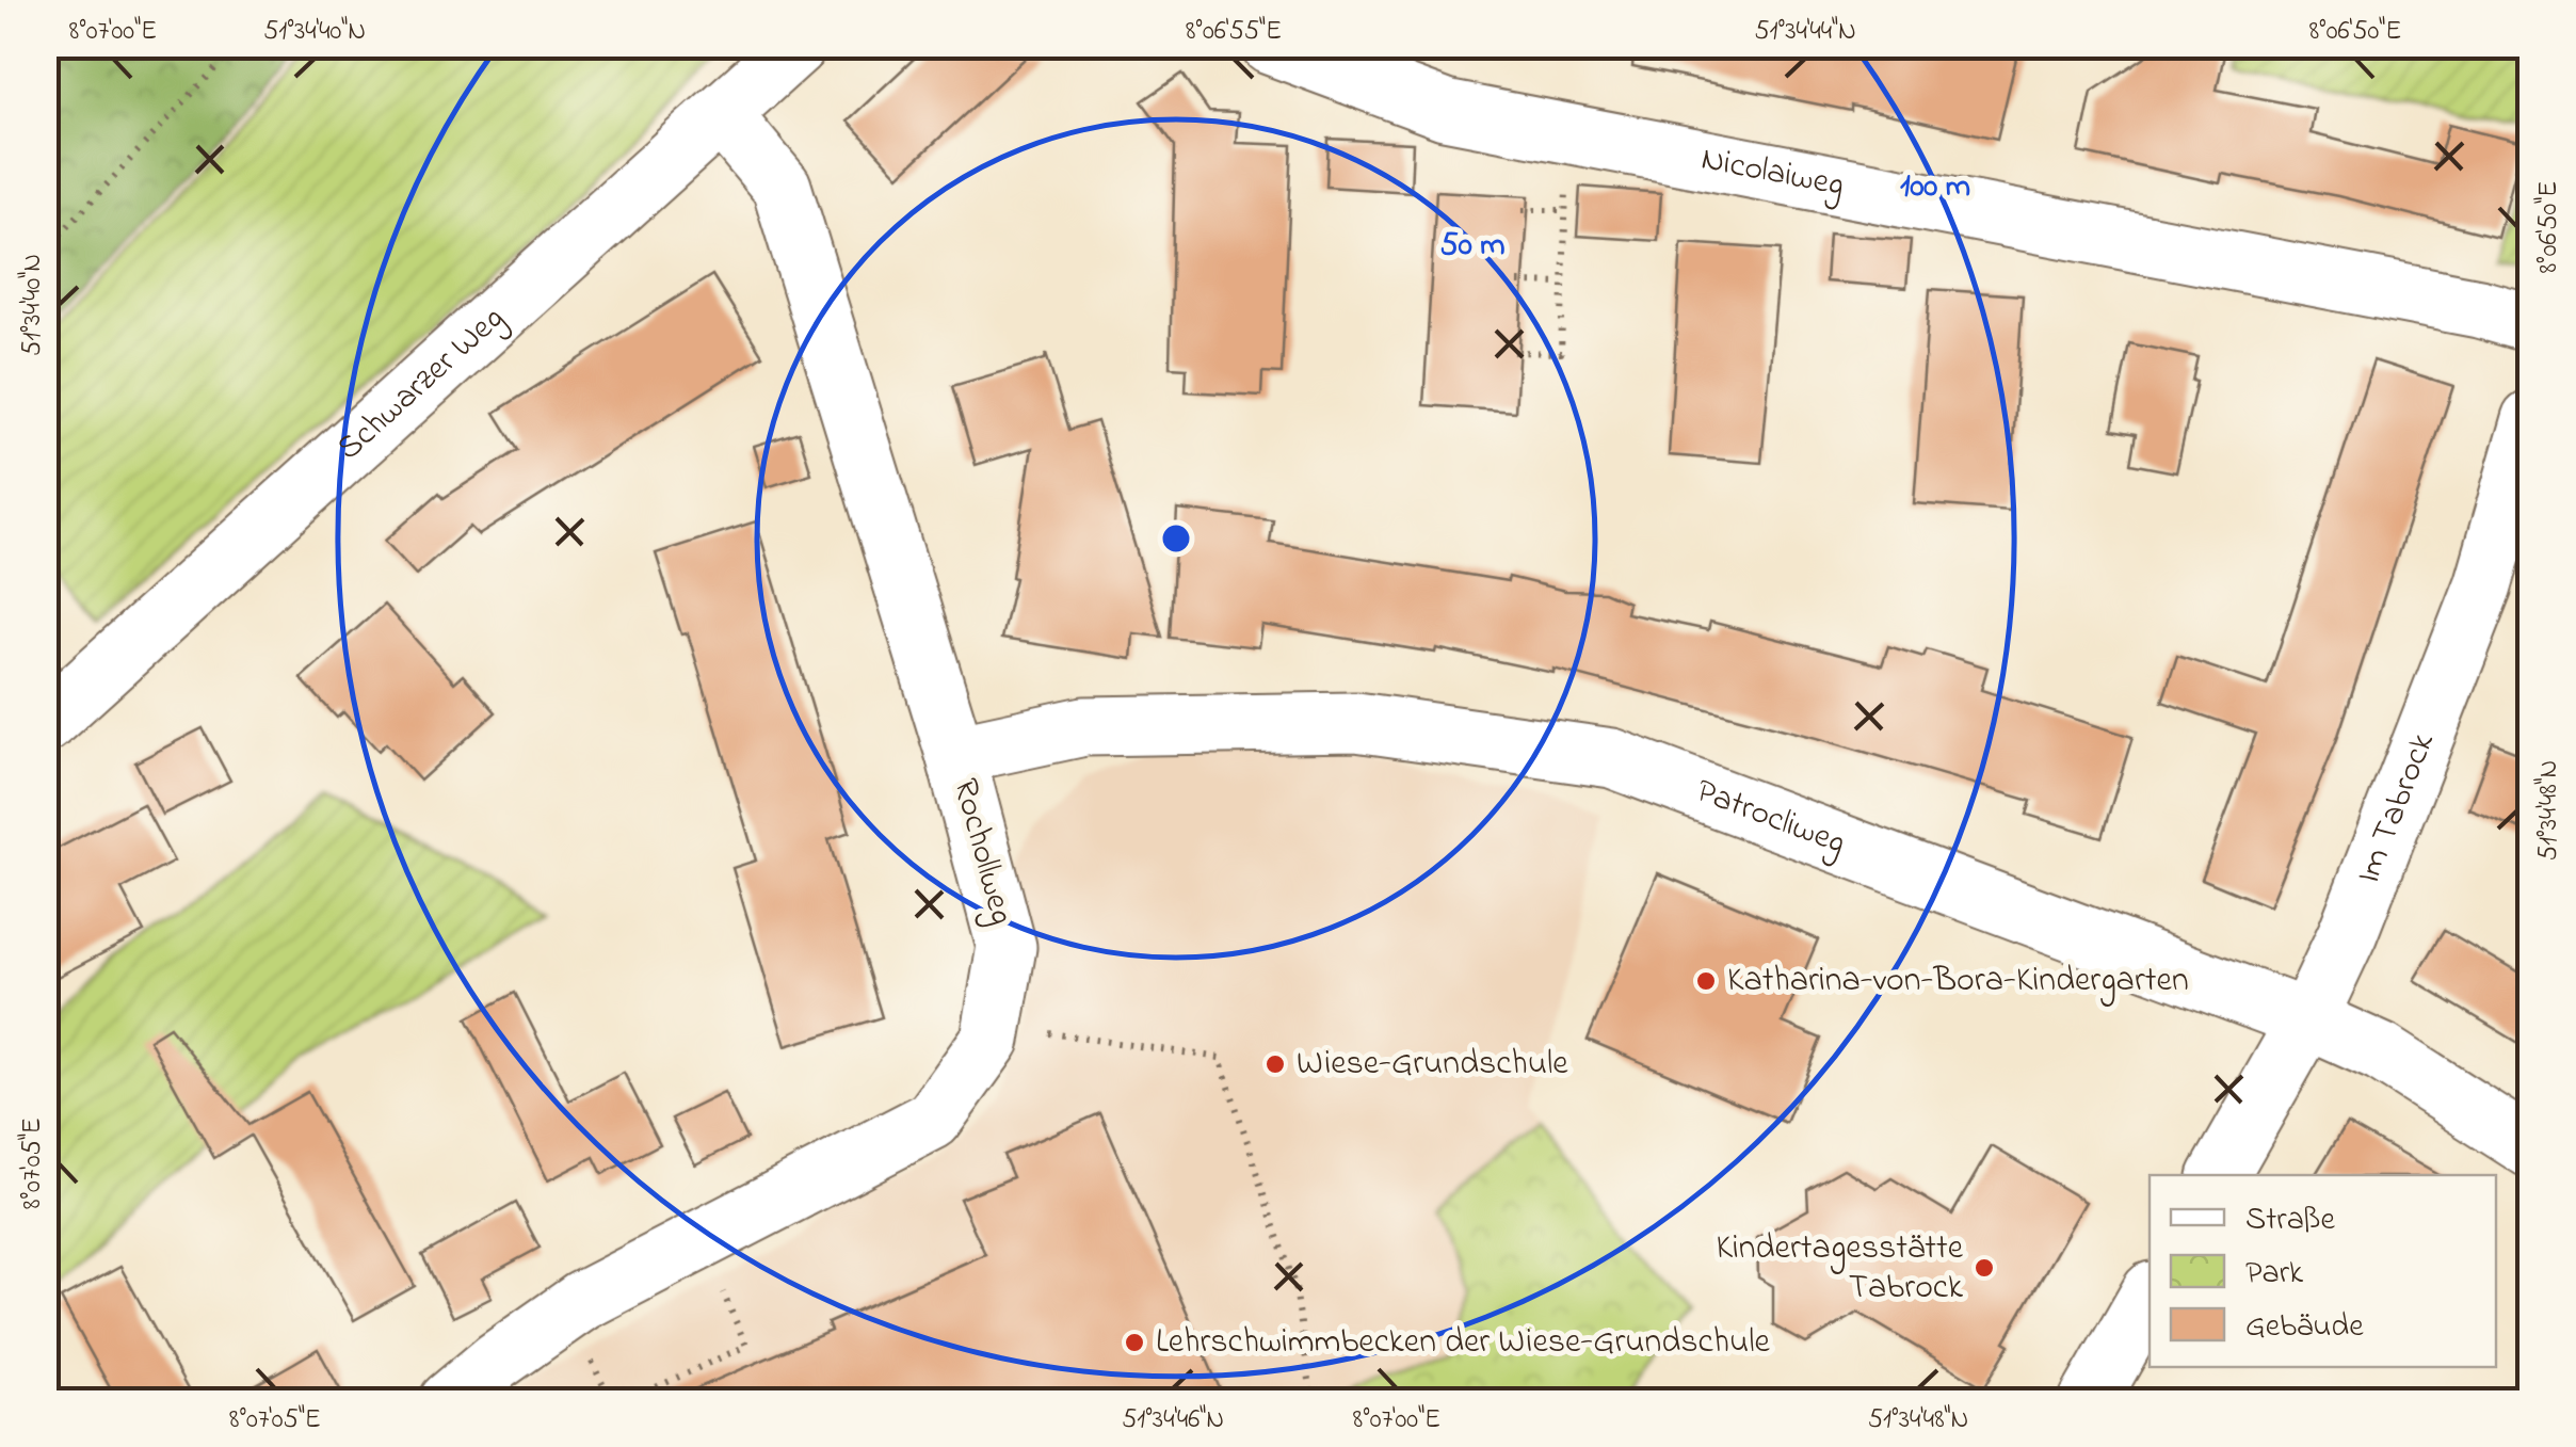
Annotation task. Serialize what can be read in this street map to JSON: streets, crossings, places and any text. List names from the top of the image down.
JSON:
{
  "streets": {
    "street": [
      "Nicolaiweg",
      "Schwarzer Weg",
      "Im Tabrock",
      "Patrocliweg",
      "Rochollweg"
    ]
  },
  "crossings": [
    ["Schwarzer Weg", "Rochollweg"],
    ["Im Tabrock", "Patrocliweg"],
    ["Patrocliweg", "Rochollweg"]
  ],
  "places": [
    "Katharina-von-Bora-Kindergarten",
    "Wiese-Grundschule",
    "Kindertagesstätte Tabrock",
    "Lehrschwimmbecken der Wiese-Grundschule"
  ],
  "legend": ["Straße", "Park", "Gebäude"],
  "coordinates": [
    "8°07'00\"E",
    "51°34'40\"N",
    "8°06'55\"E",
    "51°34'44\"N",
    "8°06'50\"E",
    "51°34'48\"N",
    "8°07'05\"E",
    "51°34'46\"N"
  ],
  "rings": ["100 m", "50 m"]
}
